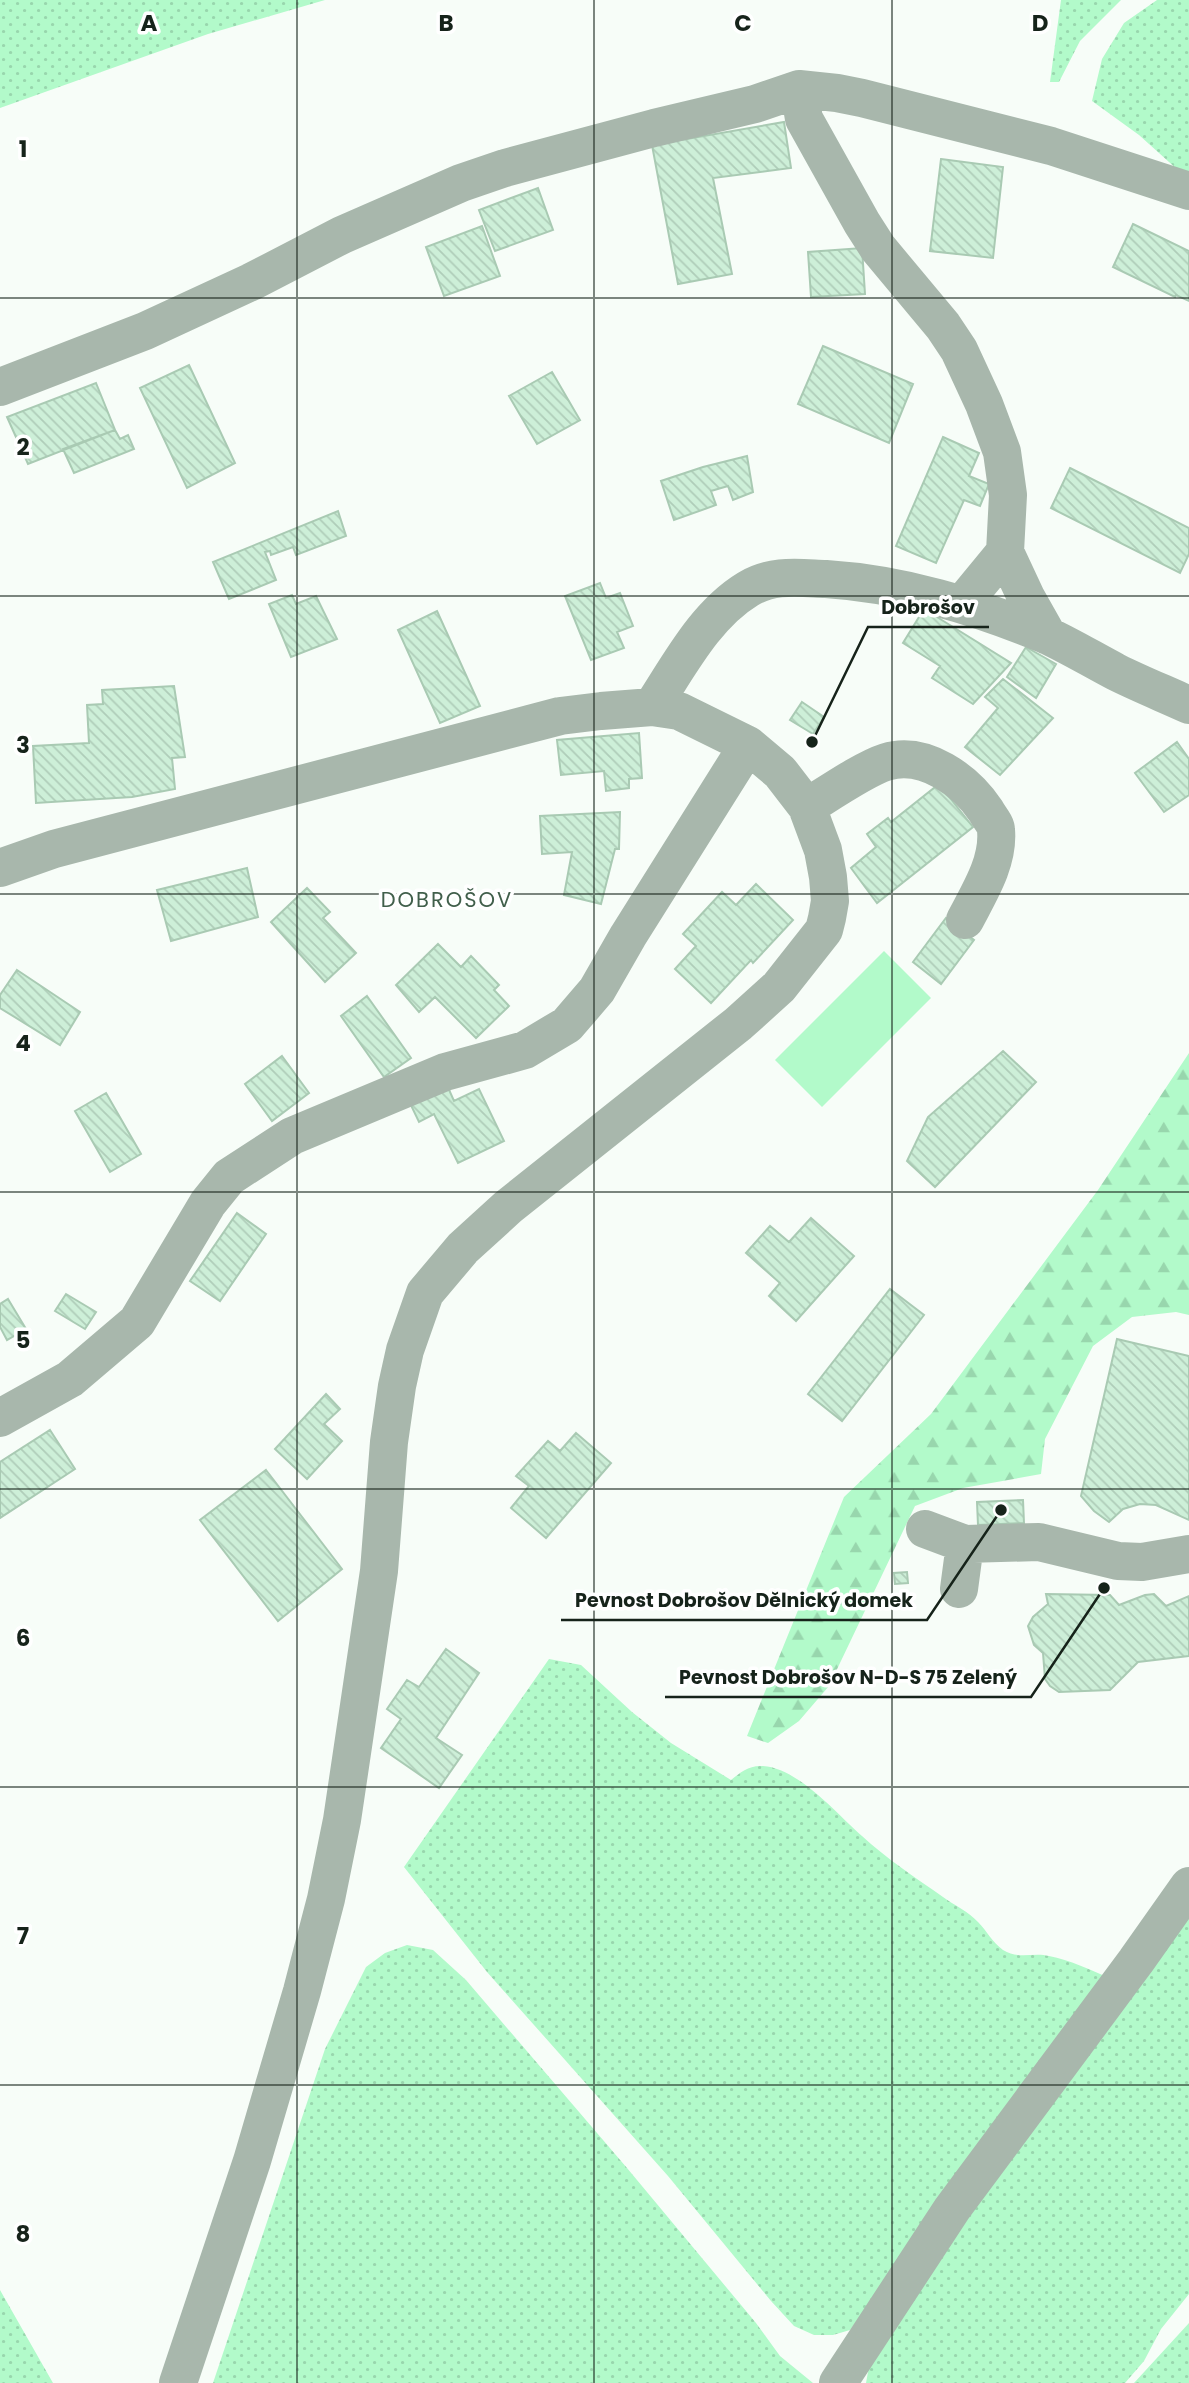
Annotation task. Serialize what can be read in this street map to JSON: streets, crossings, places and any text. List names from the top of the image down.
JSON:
{
  "districts": ["DOBROŠOV"],
  "places": ["Dobrošov", "Pevnost Dobrošov Dělnický domek", "Pevnost Dobrošov N-D-S 75 Zelený"],
  "grid": {
    "columns": [
      "A",
      "B",
      "C",
      "D"
    ],
    "rows": [
      "1",
      "2",
      "3",
      "4",
      "5",
      "6",
      "7",
      "8"
    ]
  }
}
